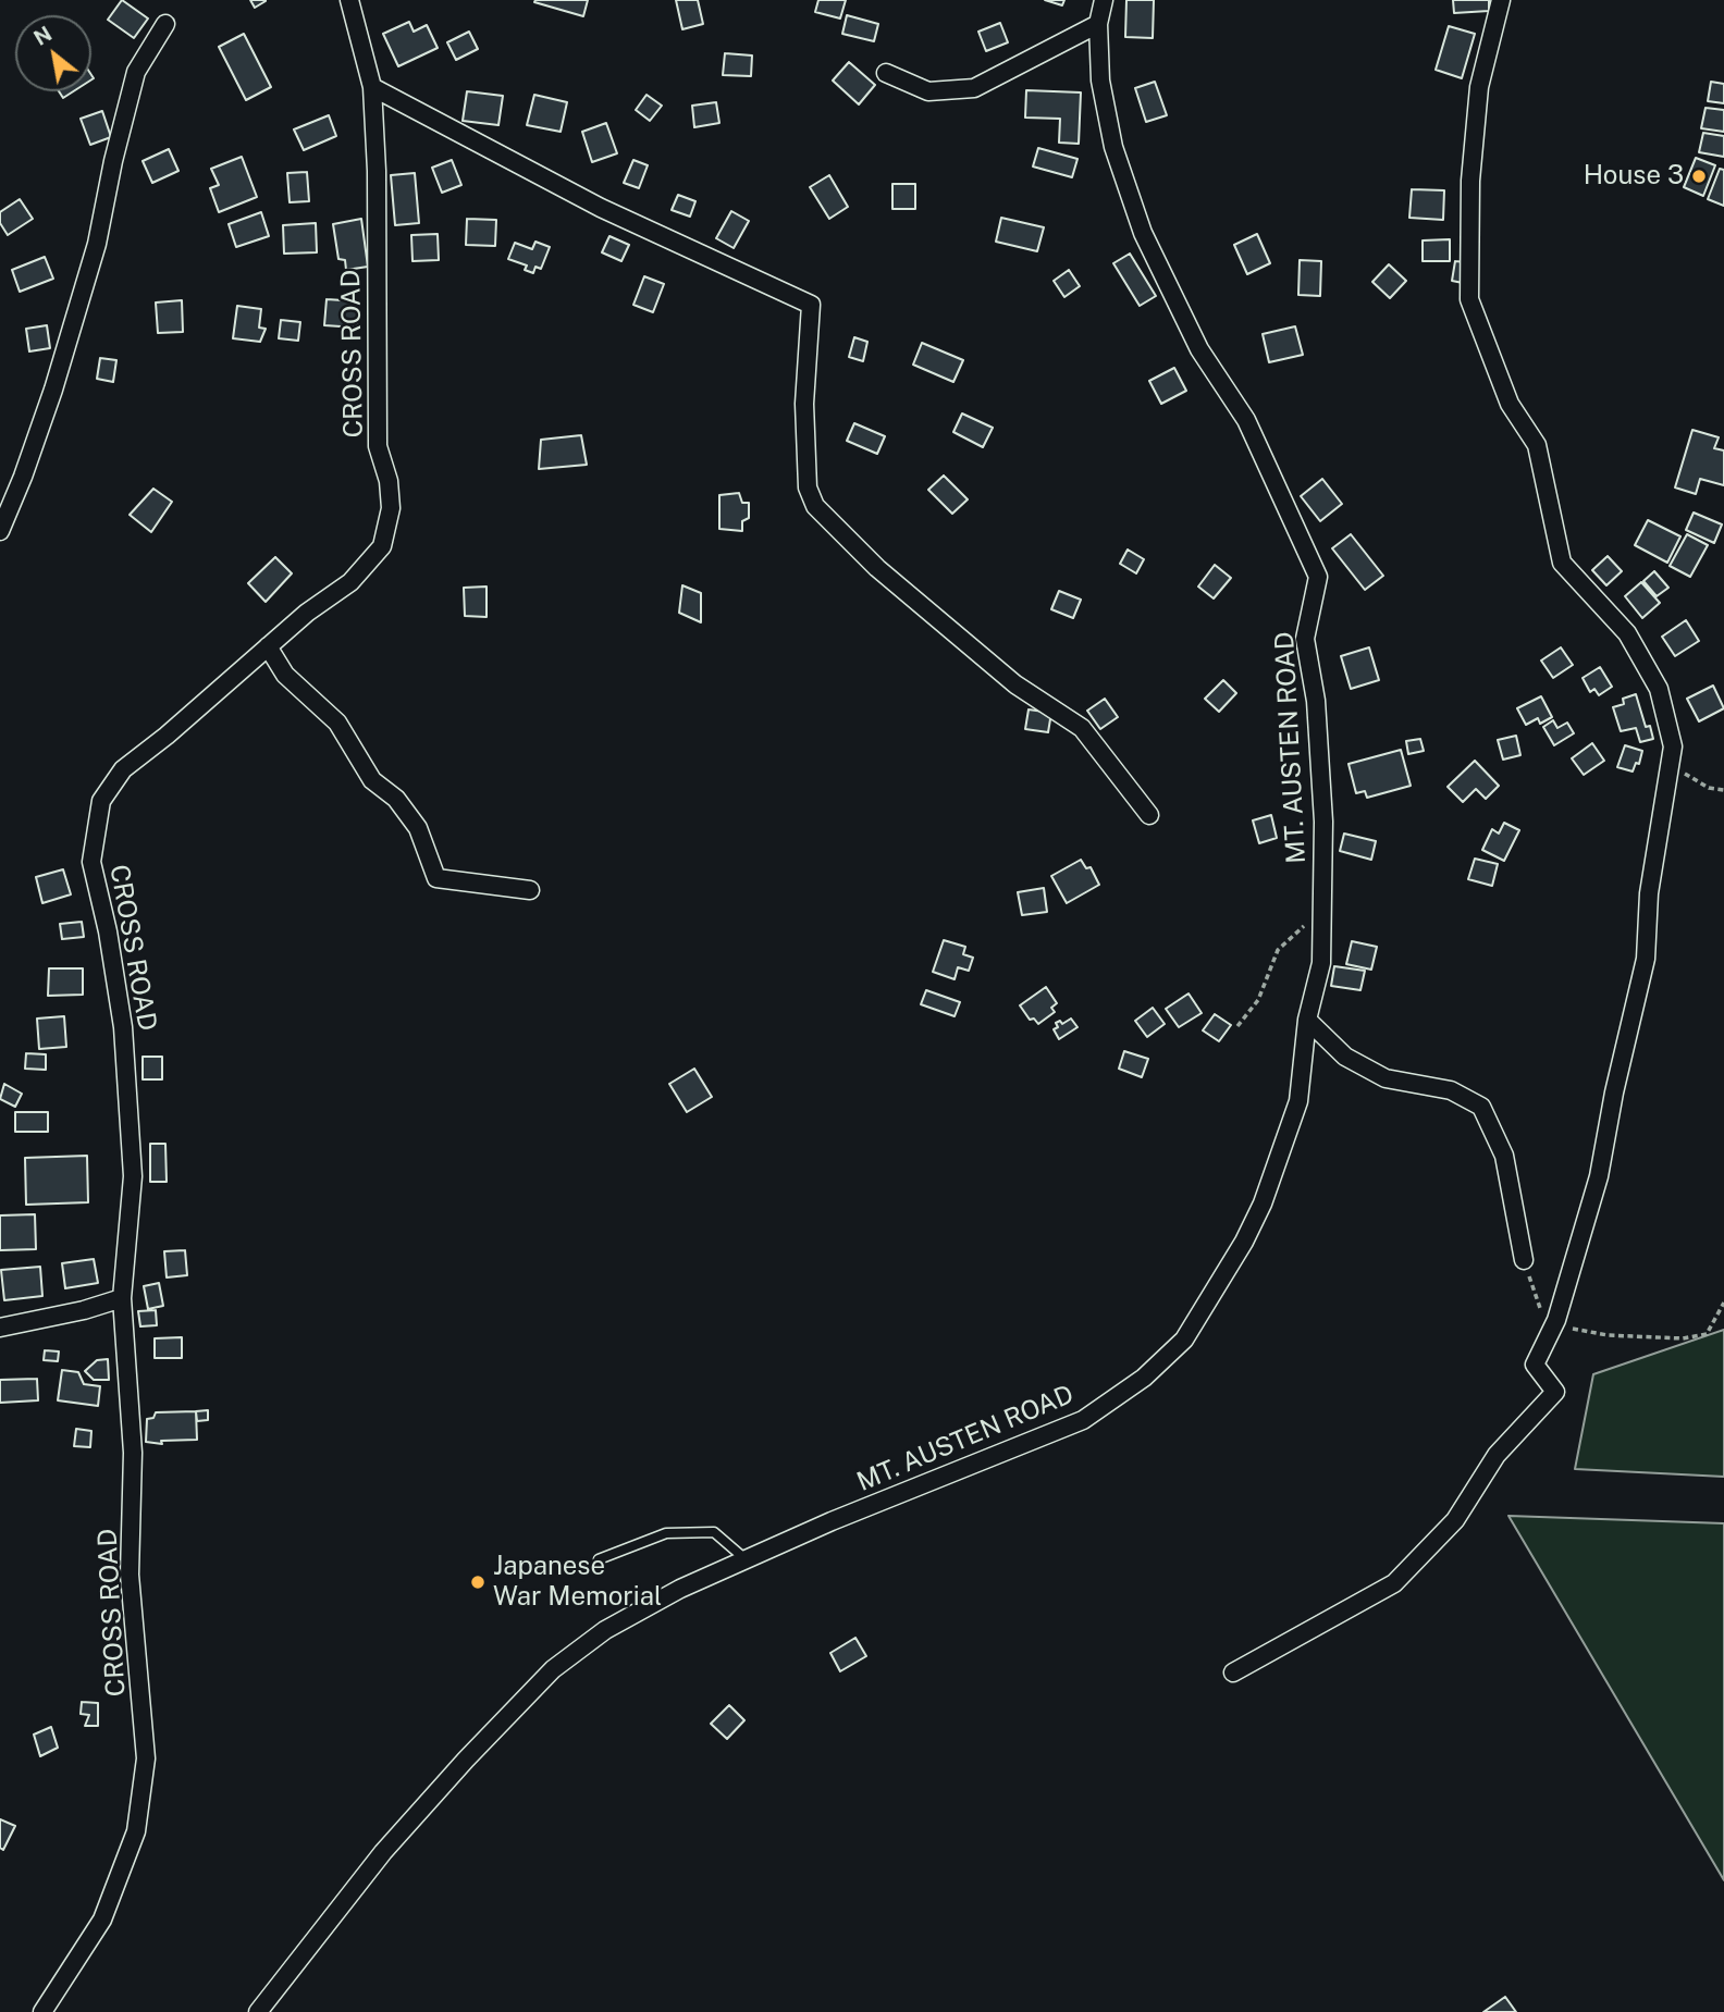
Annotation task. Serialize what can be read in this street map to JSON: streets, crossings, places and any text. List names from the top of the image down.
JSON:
{
  "streets": {
    "street": ["CROSS ROAD", "MT. AUSTEN ROAD"]
  },
  "places": ["House 3", "Japanese War Memorial"],
  "north": "top left"
}
